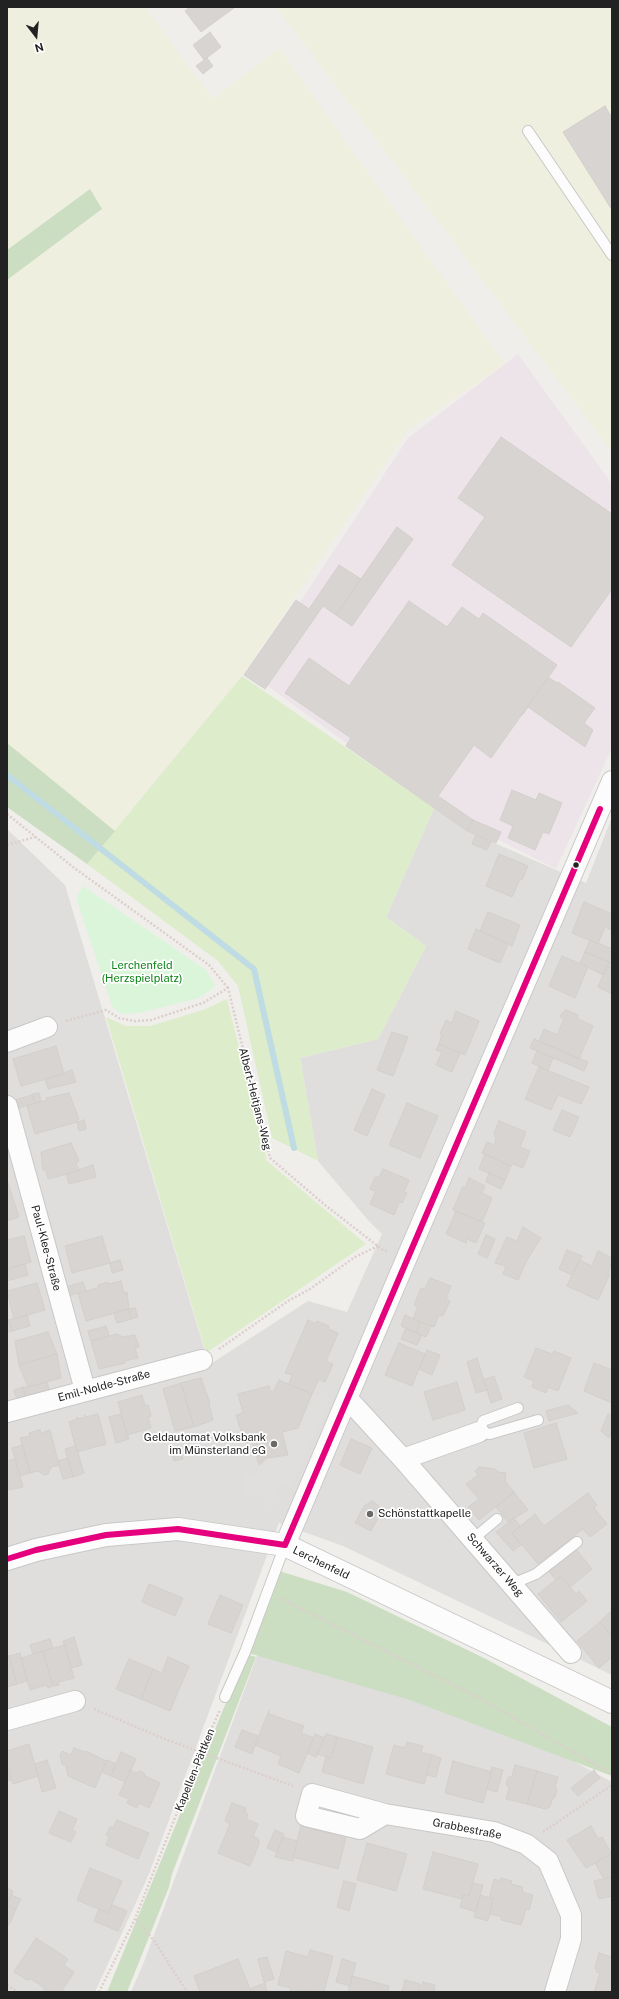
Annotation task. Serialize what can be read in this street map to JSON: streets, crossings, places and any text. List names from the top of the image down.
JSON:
{
  "streets": {
    "street": [
      "Paul-Klee-Straße",
      "Emil-Nolde-Straße",
      "Lerchenfeld",
      "Schwarzer Weg",
      "Grabbestraße"
    ],
    "path": ["Albert-Heitjans-Weg", "Kapellen-Pättken"]
  },
  "crossings": [
    ["Paul-Klee-Straße", "Emil-Nolde-Straße"]
  ],
  "parks": ["Lerchenfeld (Herzspielplatz)"],
  "places": ["Geldautomat Volksbank im Münsterland eG", "Schönstattkapelle"],
  "north": "bottom"
}
